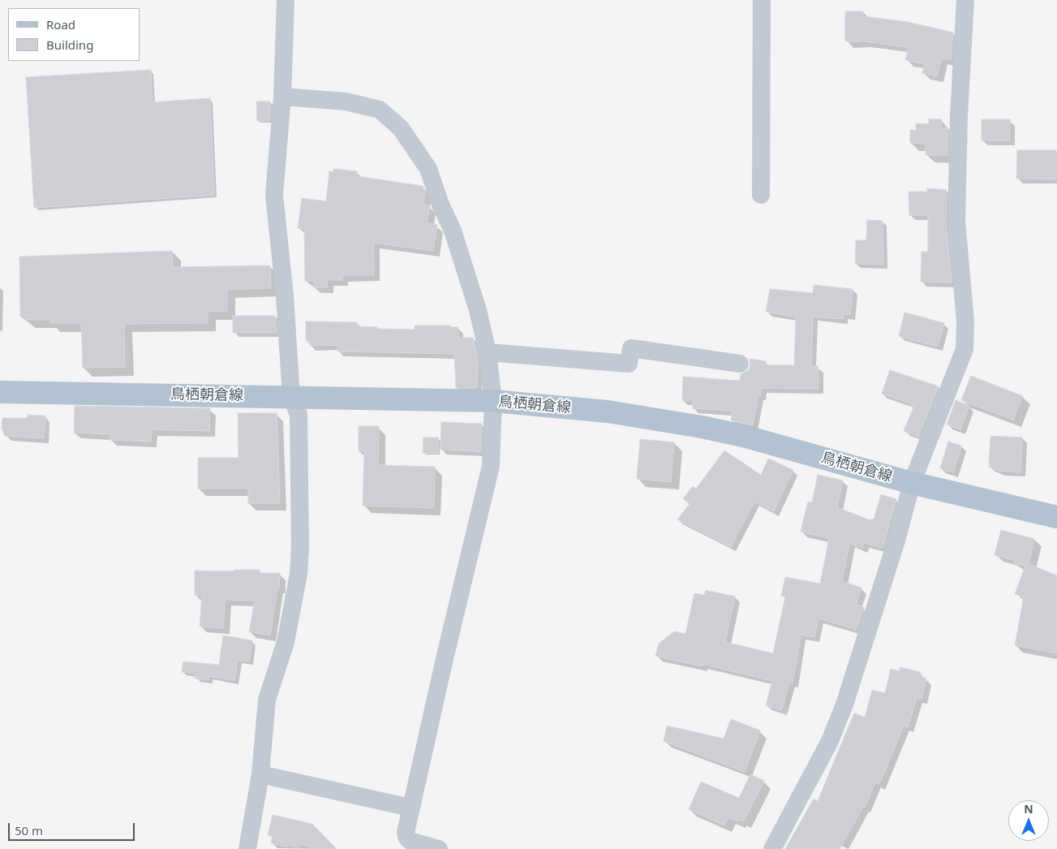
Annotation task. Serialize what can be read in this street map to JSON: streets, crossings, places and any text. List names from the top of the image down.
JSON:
{
  "streets": {
    "main road": ["鳥栖朝倉線"]
  },
  "legend": ["Road", "Building"],
  "scale_bar": "50 m",
  "north": "top"
}
